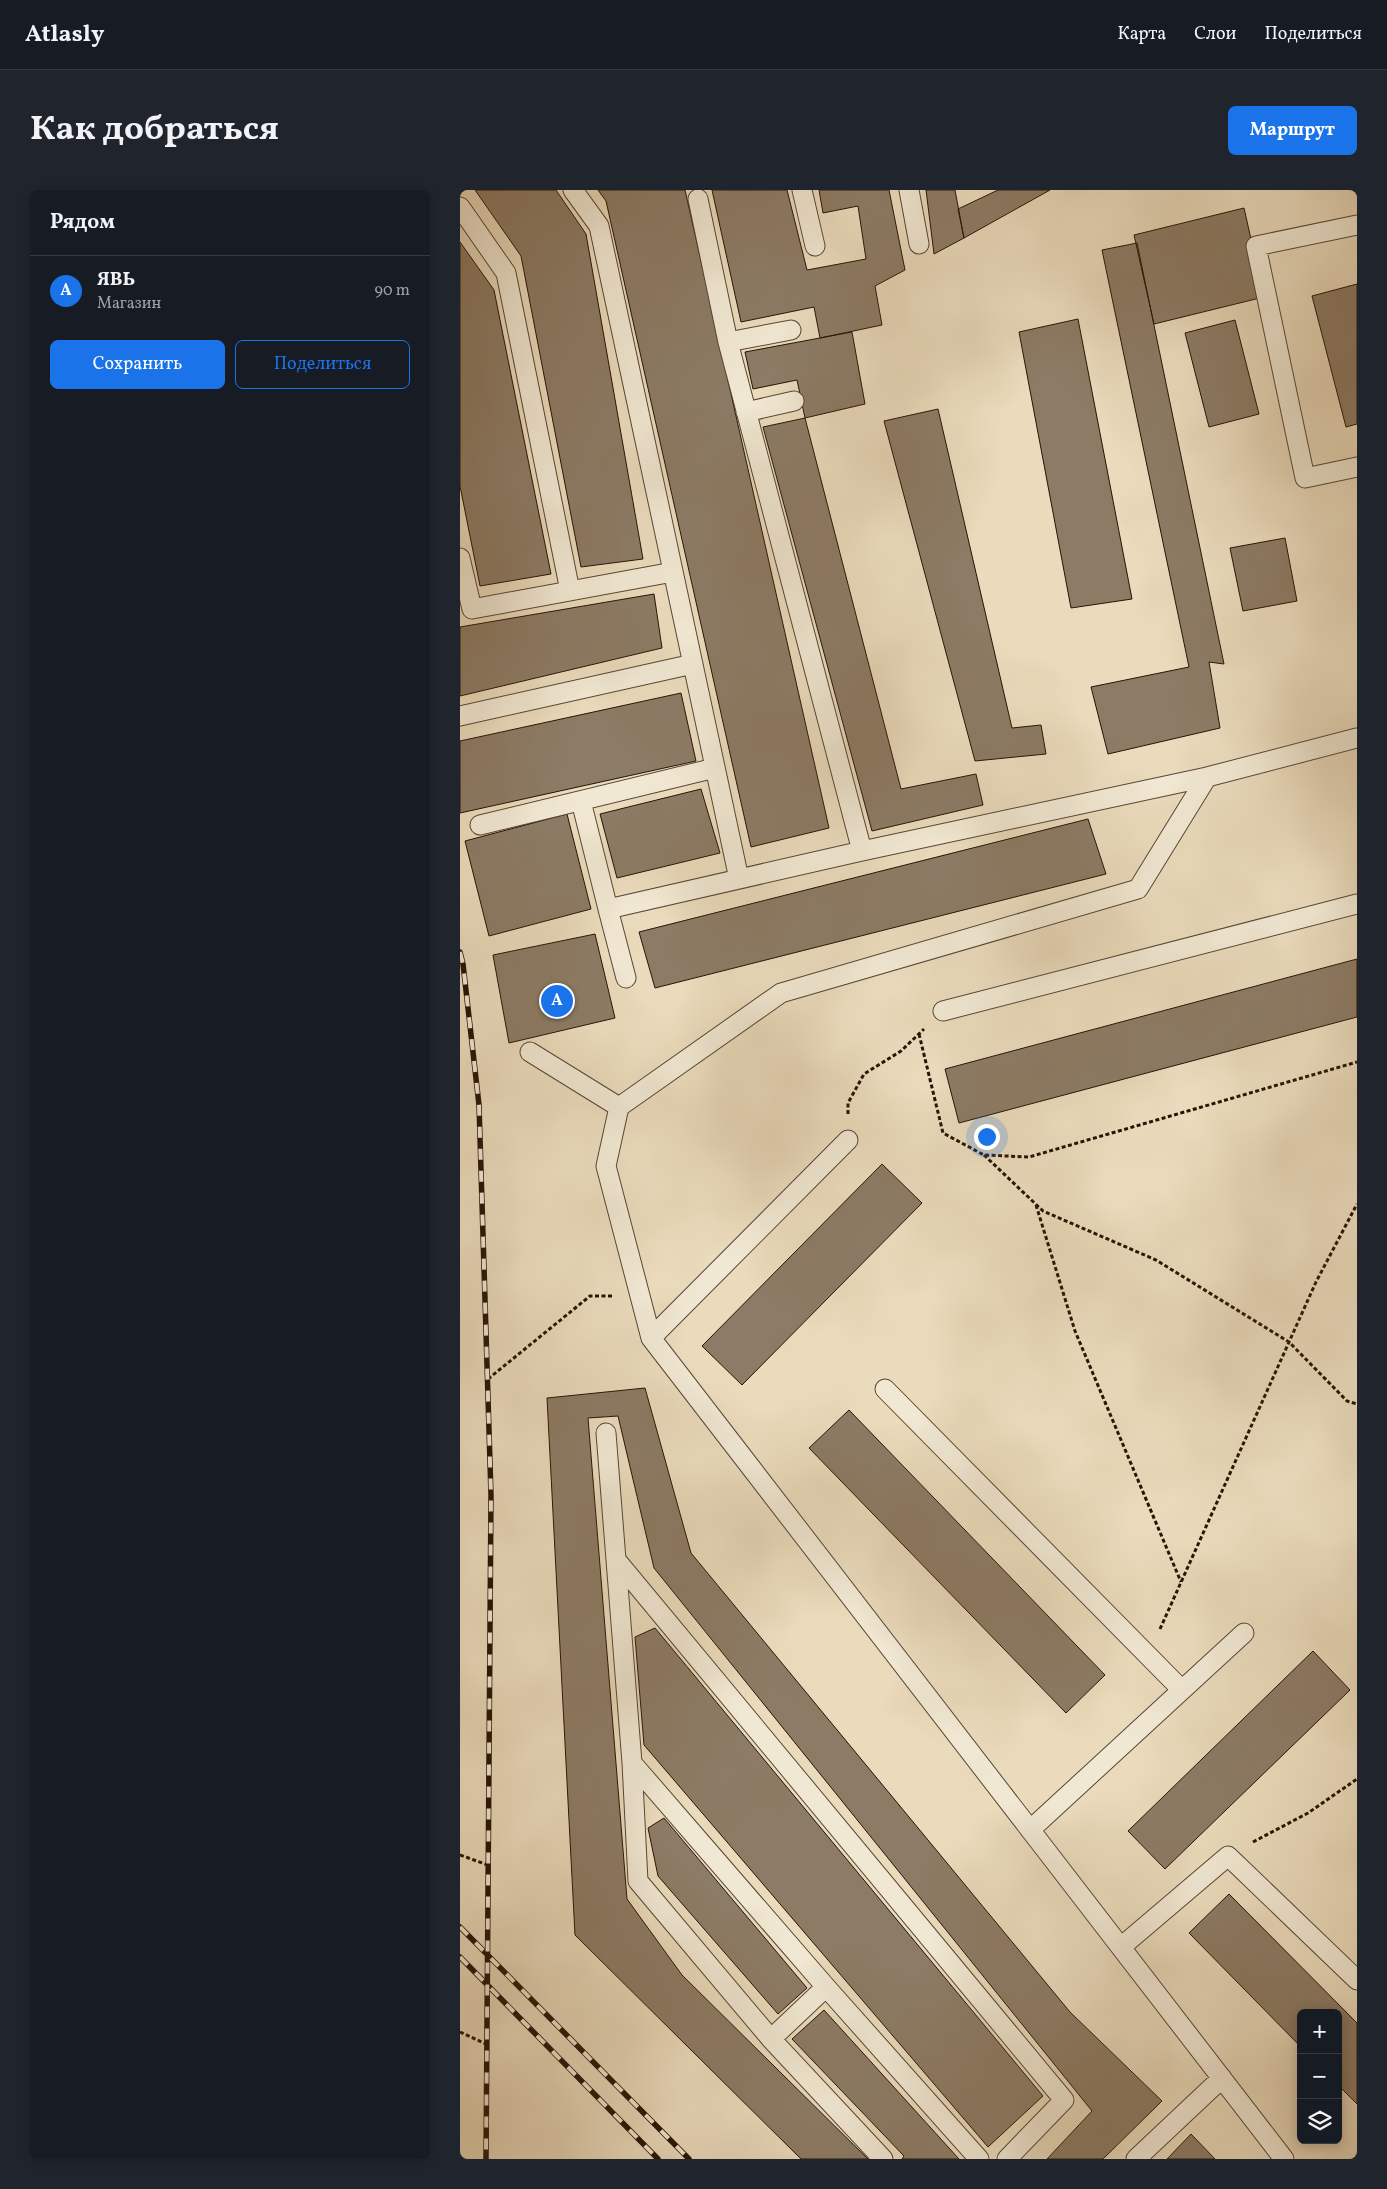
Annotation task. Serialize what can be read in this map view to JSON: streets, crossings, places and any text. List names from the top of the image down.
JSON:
{
  "page": {
    "header": "Atlasly",
    "nav": ["Карта", "Слои", "Поделиться"],
    "title": "Как добраться",
    "buttons": [
      "Маршрут",
      ["Сохранить", "Поделиться"]
    ],
    "heading": "Рядом",
    "list": [
      {
        "mark": "A",
        "name": "ЯВЬ",
        "note": "Магазин",
        "value": "90 m"
      }
    ],
    "pins": "A",
    "map_buttons": ["+", "−"]
  }
}
